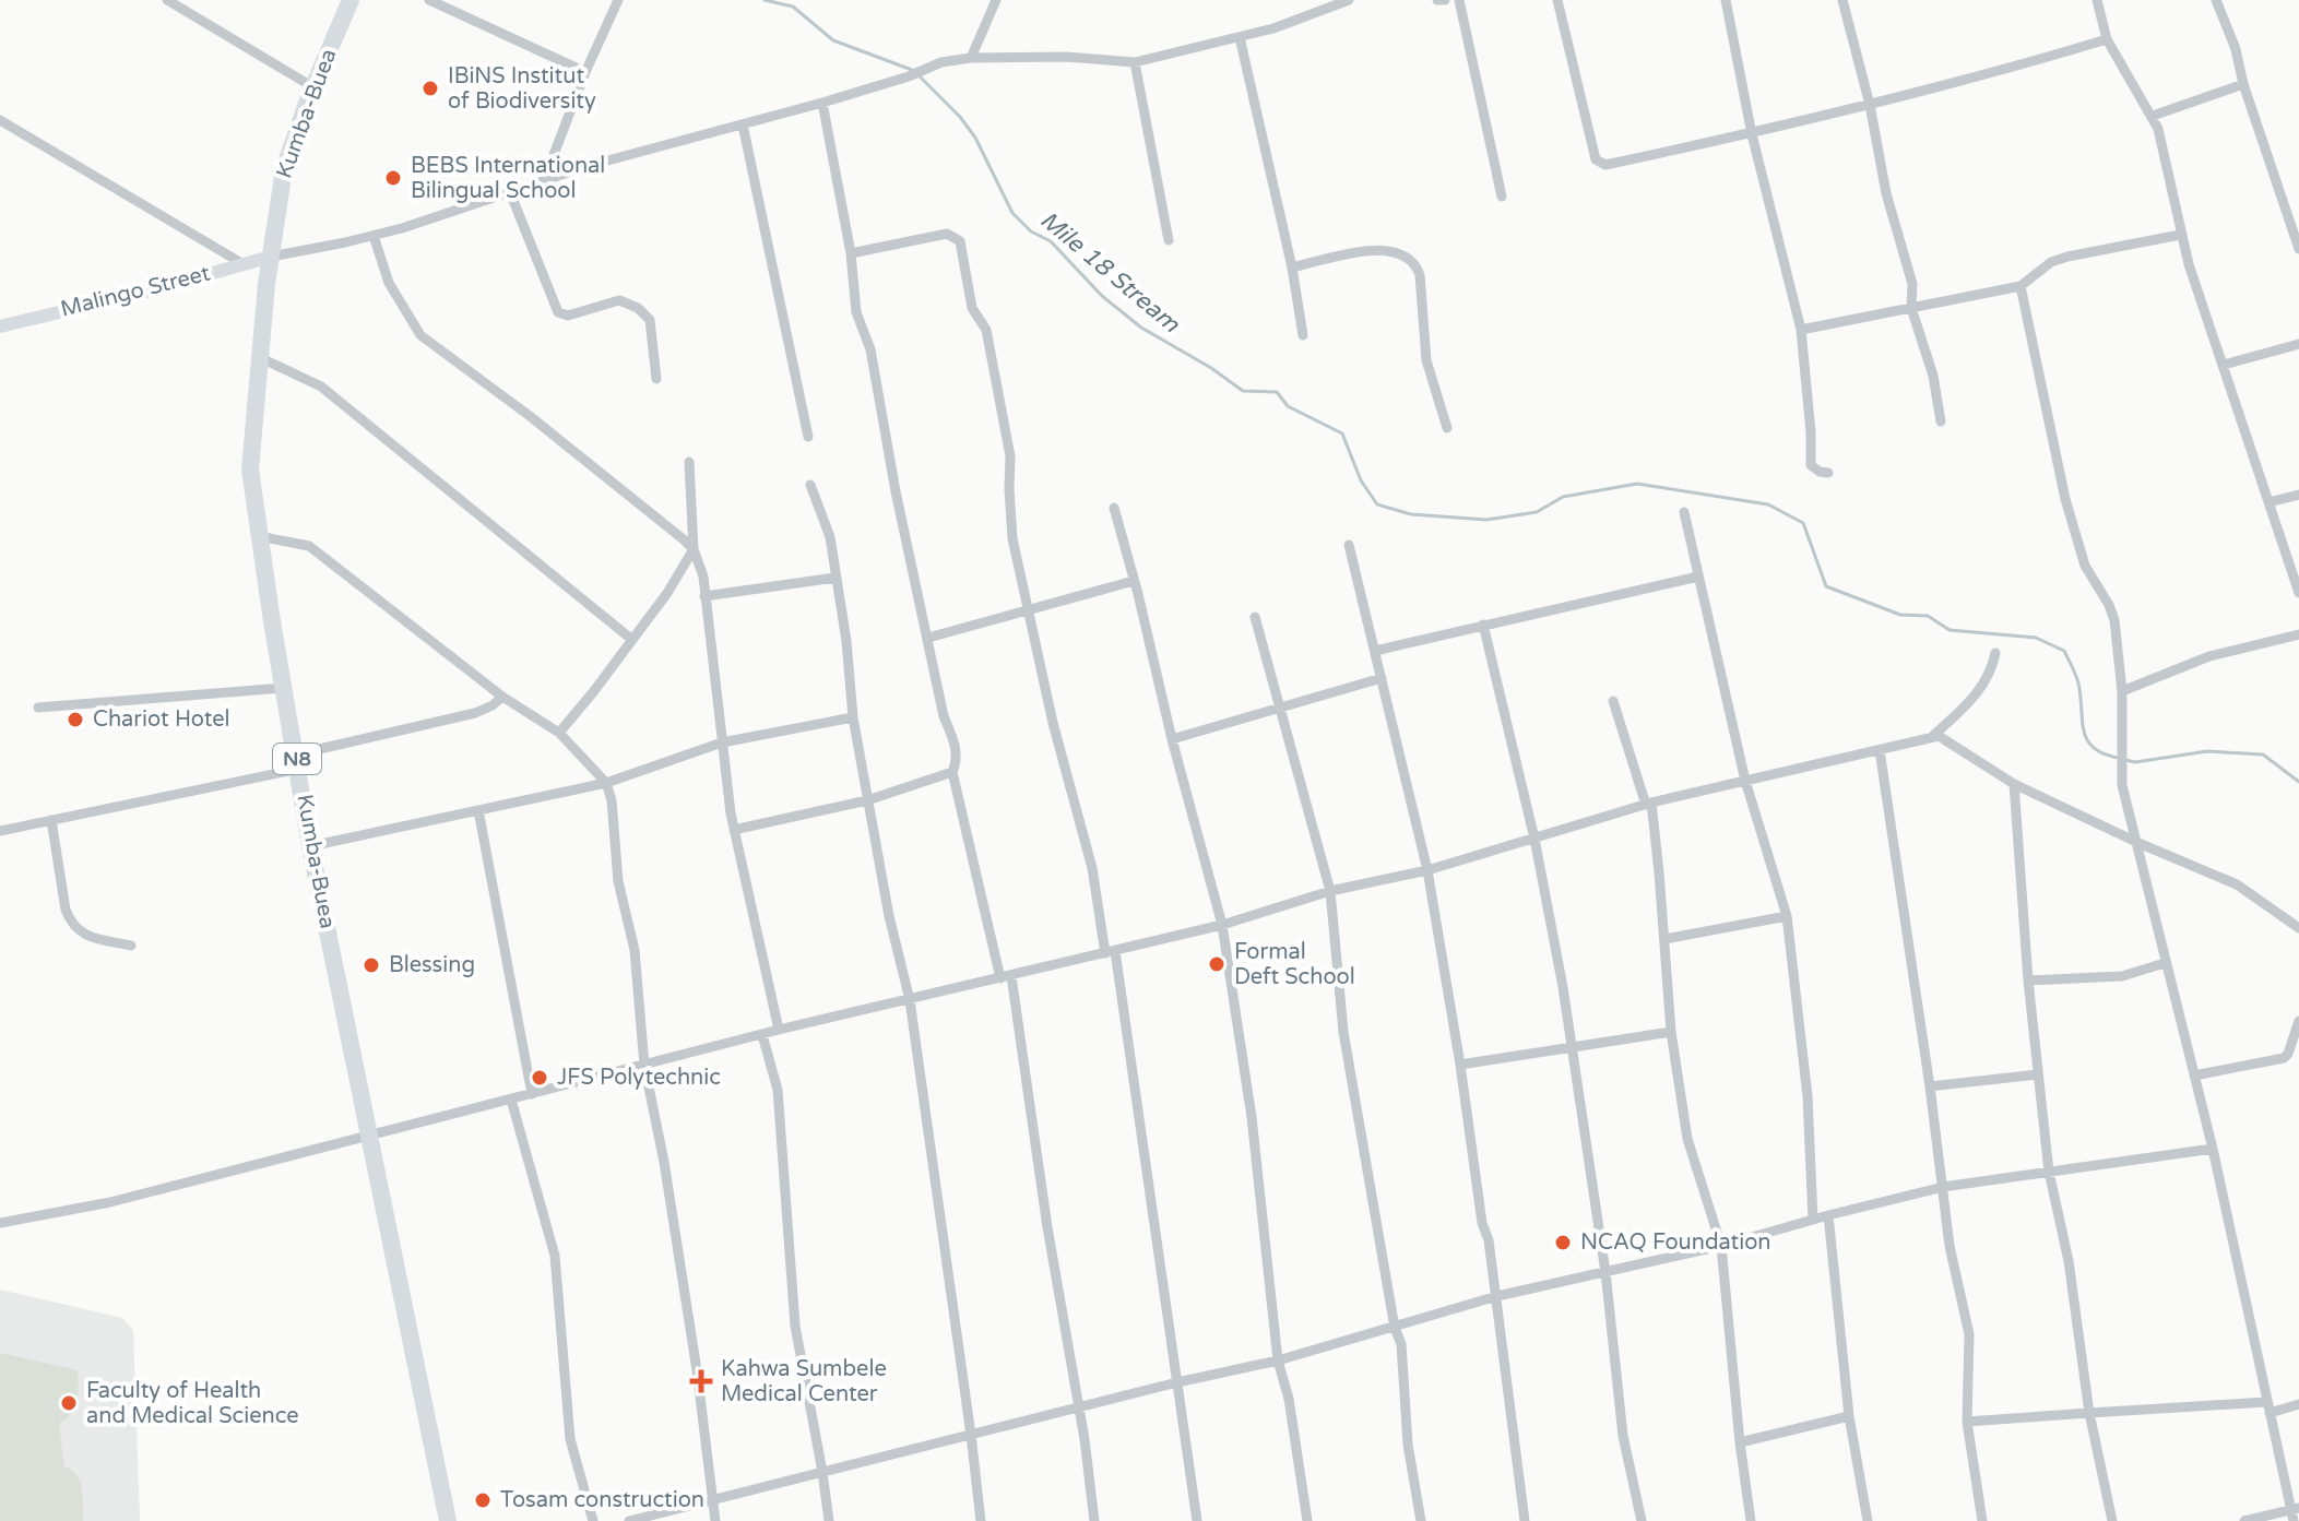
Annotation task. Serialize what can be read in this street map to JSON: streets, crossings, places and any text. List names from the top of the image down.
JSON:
{
  "streets": {
    "highway": ["Kumba-Buea", "N8"],
    "street": ["Malingo Street"]
  },
  "crossings": [
    ["Kumba-Buea", "Malingo Street"]
  ],
  "water": ["Mile 18 Stream"],
  "places": {
    "other": [
      "IBiNS Institut of Biodiversity",
      "BEBS International Bilingual School",
      "Chariot Hotel",
      "Formal Deft School",
      "Blessing",
      "JFS Polytechnic",
      "NCAQ Foundation",
      "Faculty of Health and Medical Science",
      "Tosam construction"
    ],
    "health": ["Kahwa Sumbele Medical Center"]
  }
}
